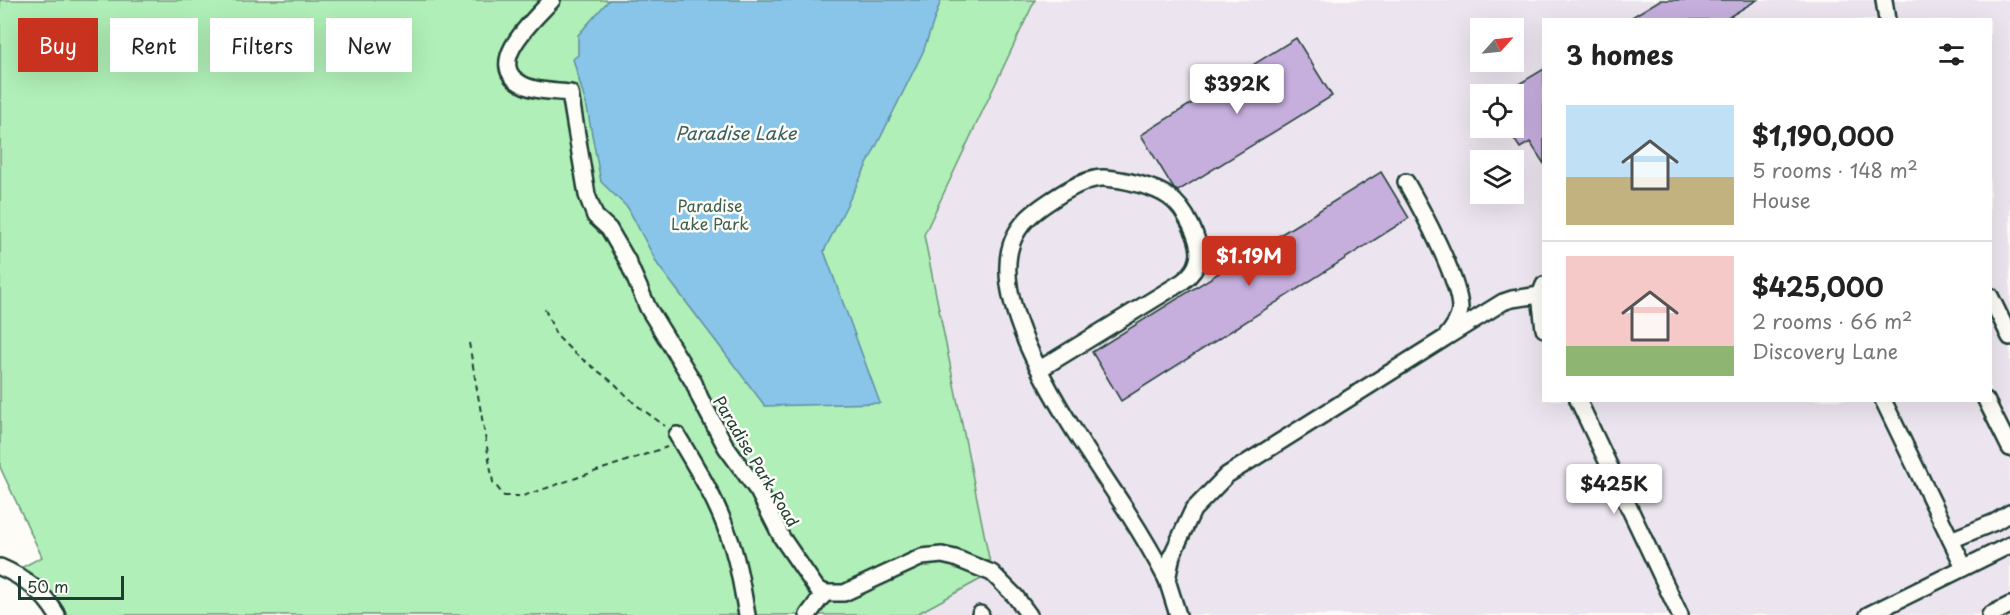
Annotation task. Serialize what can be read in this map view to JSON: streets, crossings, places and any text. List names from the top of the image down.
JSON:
{
  "streets": {
    "street": ["Paradise Park Road"]
  },
  "water": ["Paradise Lake"],
  "parks": ["Paradise Lake Park"],
  "scale_bar": "50 m",
  "north": "top right",
  "page": {
    "chip": [
      "Buy",
      "Rent",
      "Filters",
      "New"
    ],
    "heading": "3 homes",
    "price": ["$392K", "$1.19M", "$425K"],
    "list": [
      {
        "name": "$1,190,000",
        "note": "5 rooms · 148 m² · House"
      },
      {
        "name": "$425,000",
        "note": "2 rooms · 66 m² · Discovery Lane"
      }
    ],
    "scale": "50 m"
  }
}
